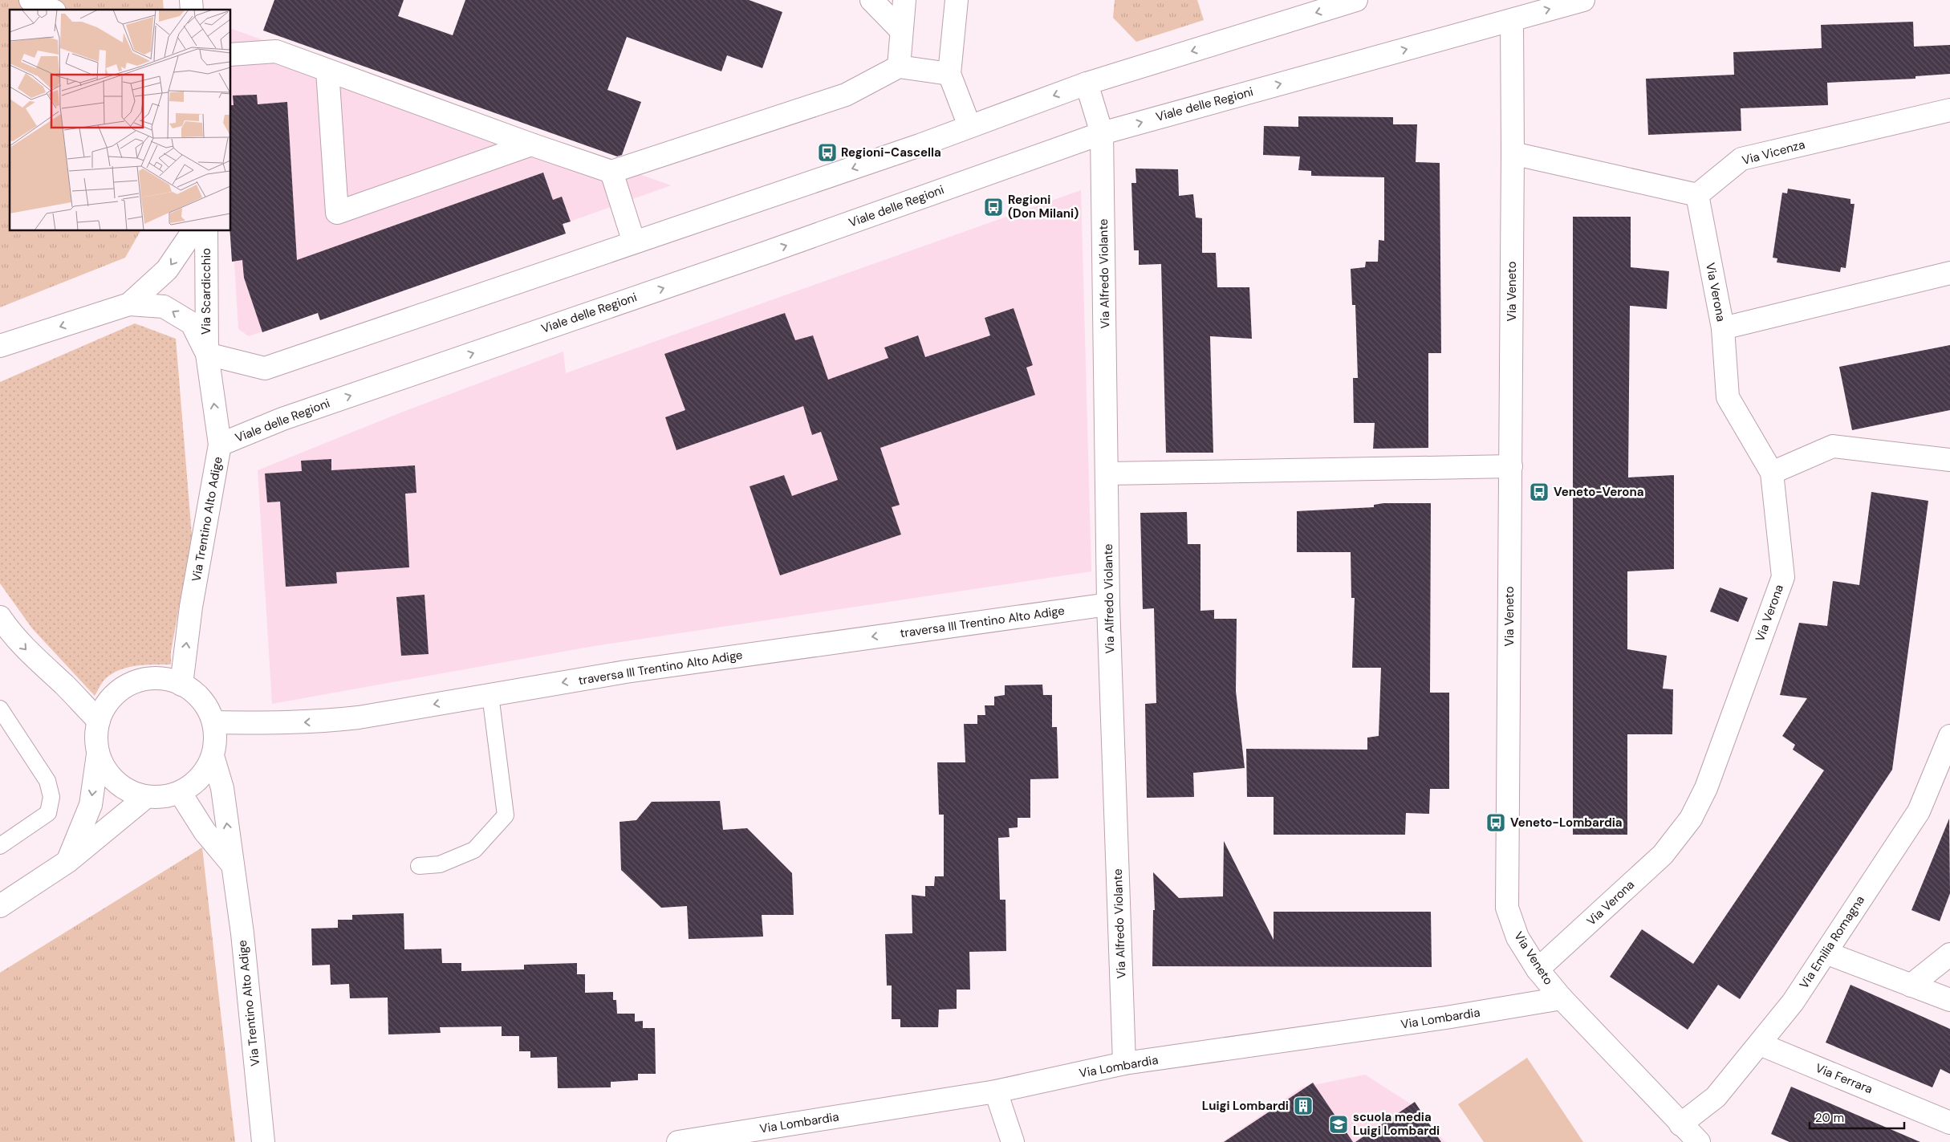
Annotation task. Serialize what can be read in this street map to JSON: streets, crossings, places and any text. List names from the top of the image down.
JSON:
{
  "streets": {
    "street": [
      "Viale delle Regioni",
      "Via Vicenza",
      "Via Alfredo Violante",
      "Via Scardicchio",
      "Via Veneto",
      "Via Verona",
      "Via Trentino Alto Adige",
      "traversa III Trentino Alto Adige",
      "Via Emilia Romagna",
      "Via Lombardia",
      "Via Ferrara"
    ]
  },
  "crossings": [
    ["Viale delle Regioni", "Via Alfredo Violante"],
    ["Viale delle Regioni", "Via Veneto"],
    ["Viale delle Regioni", "Via Trentino Alto Adige"],
    ["Via Vicenza", "Via Verona"],
    ["Via Alfredo Violante", "traversa III Trentino Alto Adige"],
    ["Via Alfredo Violante", "Via Lombardia"],
    ["Via Scardicchio", "Via Trentino Alto Adige"],
    ["Via Veneto", "Via Verona"],
    ["Via Veneto", "Via Emilia Romagna"],
    ["Via Veneto", "Via Lombardia"],
    ["Via Trentino Alto Adige", "traversa III Trentino Alto Adige"],
    ["Via Emilia Romagna", "Via Ferrara"]
  ],
  "one_way": ["Via Trentino Alto Adige", "traversa III Trentino Alto Adige"],
  "places": {
    "bus stop": [
      "Regioni-Cascella",
      "Regioni (Don Milani)",
      "Veneto-Verona",
      "Veneto-Lombardia"
    ],
    "building": ["Luigi Lombardi"],
    "school or university": ["scuola media Luigi Lombardi"]
  },
  "scale_bar": "20 m"
}
